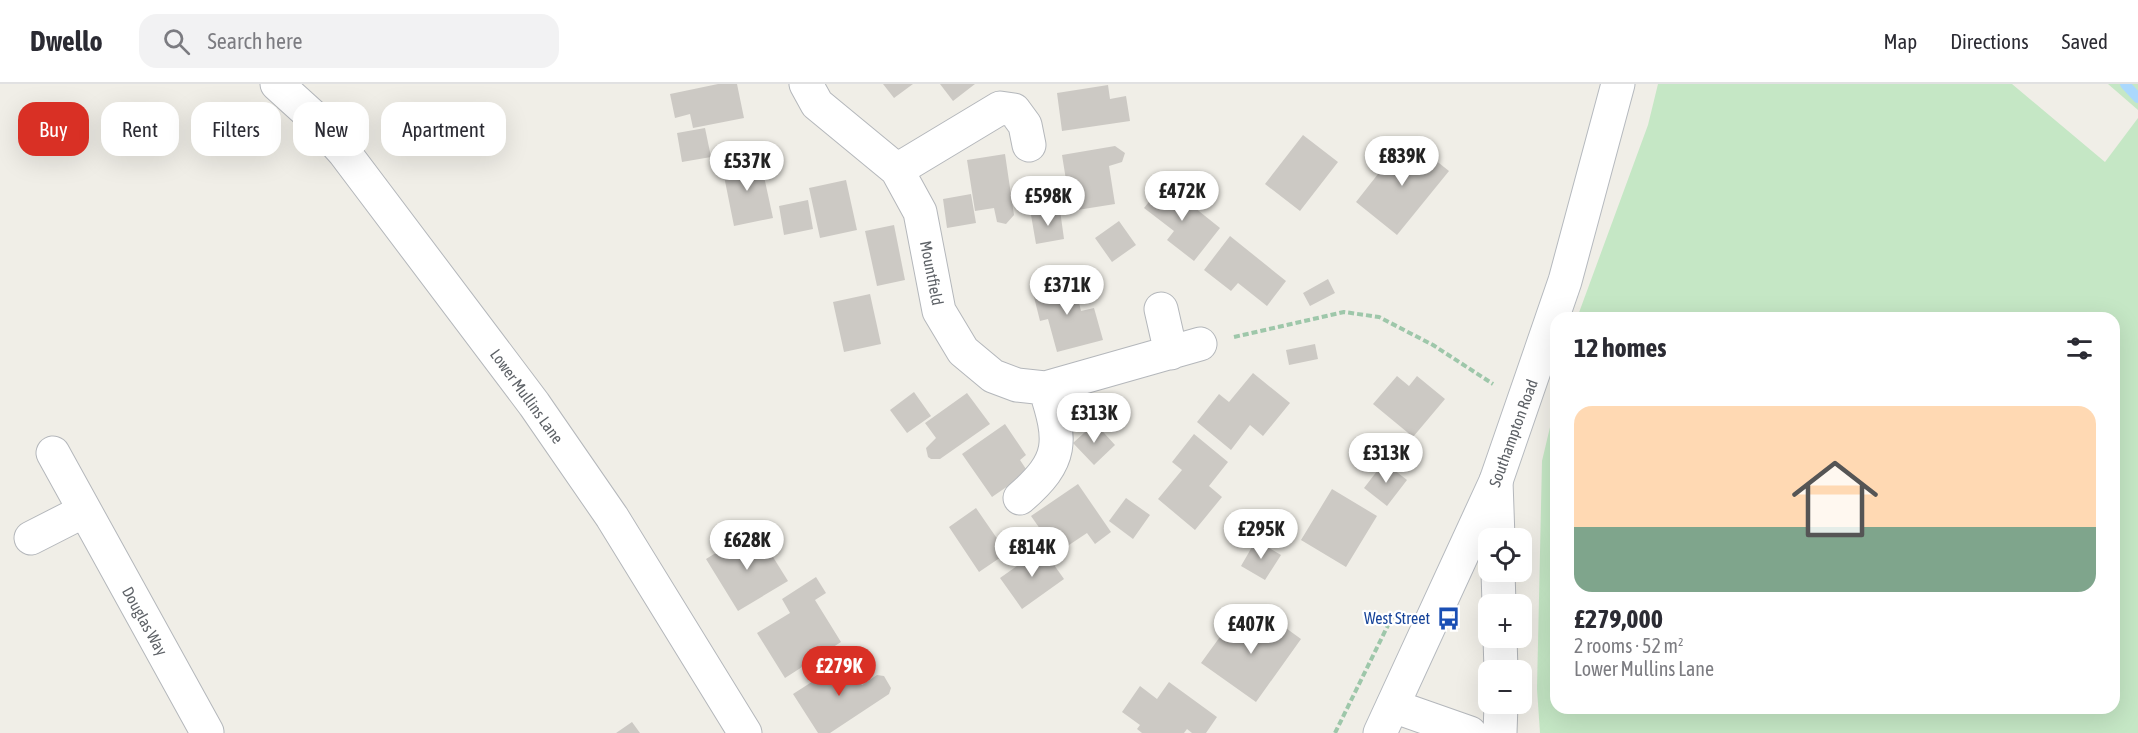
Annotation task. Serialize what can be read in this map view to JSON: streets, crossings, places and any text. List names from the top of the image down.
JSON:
{
  "streets": {
    "street": [
      "Mountfield",
      "Lower Mullins Lane",
      "Southampton Road",
      "Douglas Way"
    ]
  },
  "places": {
    "bus stop": ["West Street"]
  },
  "page": {
    "header": "Dwello",
    "search": "Search here",
    "nav": ["Map", "Directions", "Saved"],
    "chip": [
      "Buy",
      "Rent",
      "Filters",
      "New",
      "Apartment"
    ],
    "price": [
      "£839K",
      "£537K",
      "£472K",
      "£598K",
      "£371K",
      "£313K",
      "£313K",
      "£295K",
      "£628K",
      "£814K",
      "£407K",
      "£279K"
    ],
    "heading": "12 homes",
    "list": [
      {
        "name": "£279,000",
        "note": "2 rooms · 52 m² · Lower Mullins Lane"
      }
    ],
    "map_buttons": ["+", "−"]
  }
}
